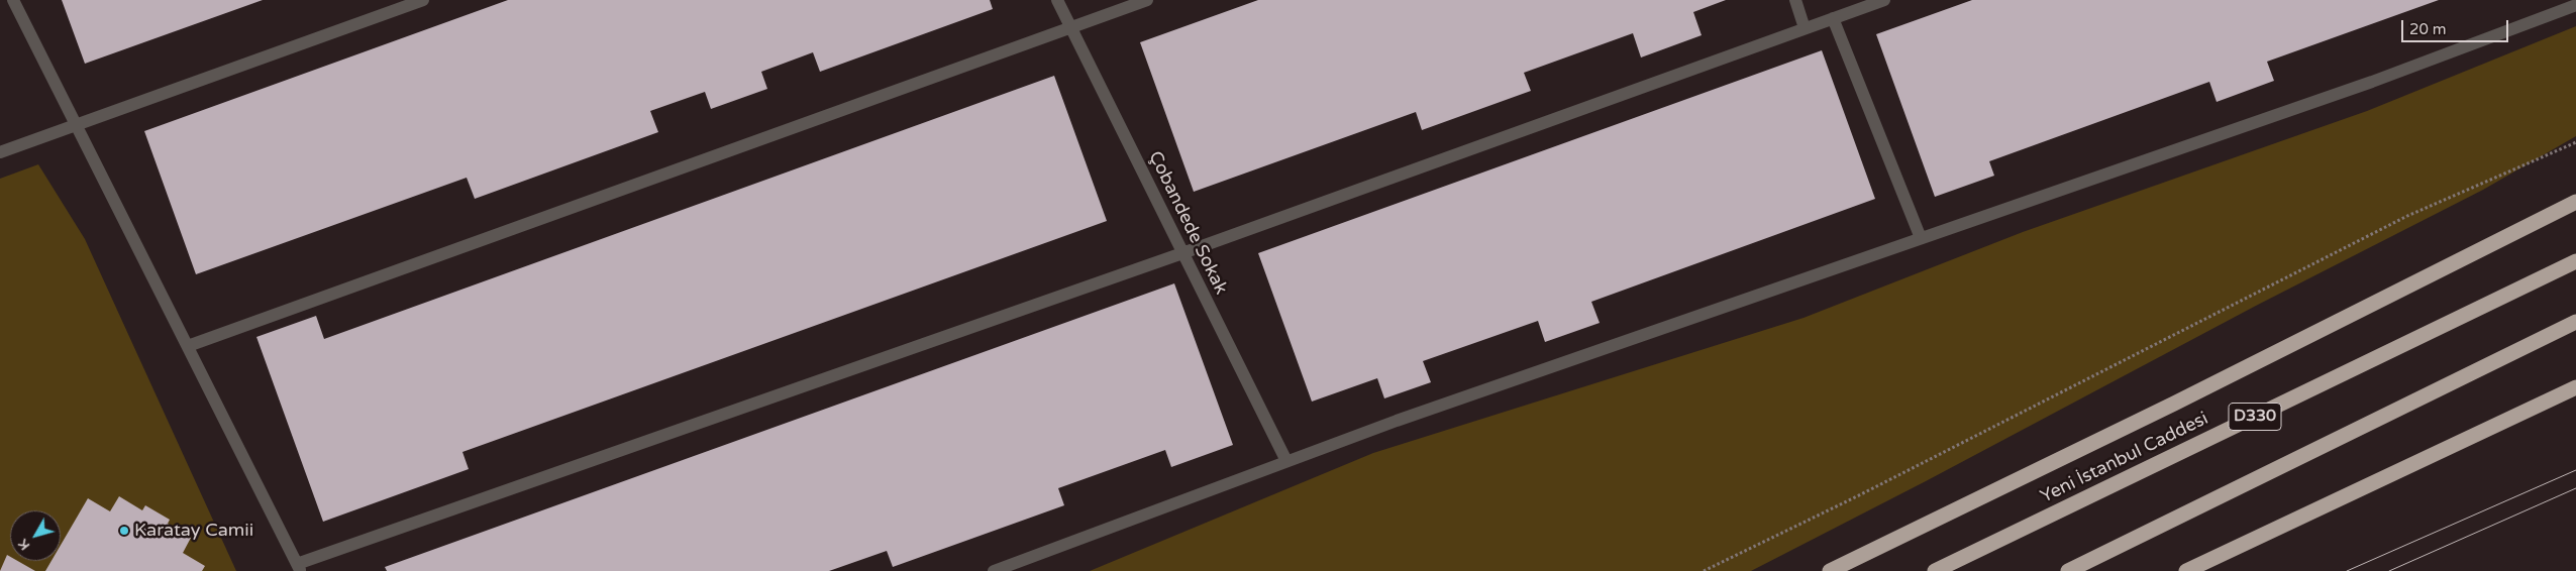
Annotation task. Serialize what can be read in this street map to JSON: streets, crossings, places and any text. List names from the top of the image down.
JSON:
{
  "streets": {
    "highway": ["D330", "Yeni İstanbul Caddesi"],
    "street": ["Çobandede Sokak"]
  },
  "places": ["Karatay Camii"],
  "scale_bar": "20 m",
  "north": "bottom left"
}
